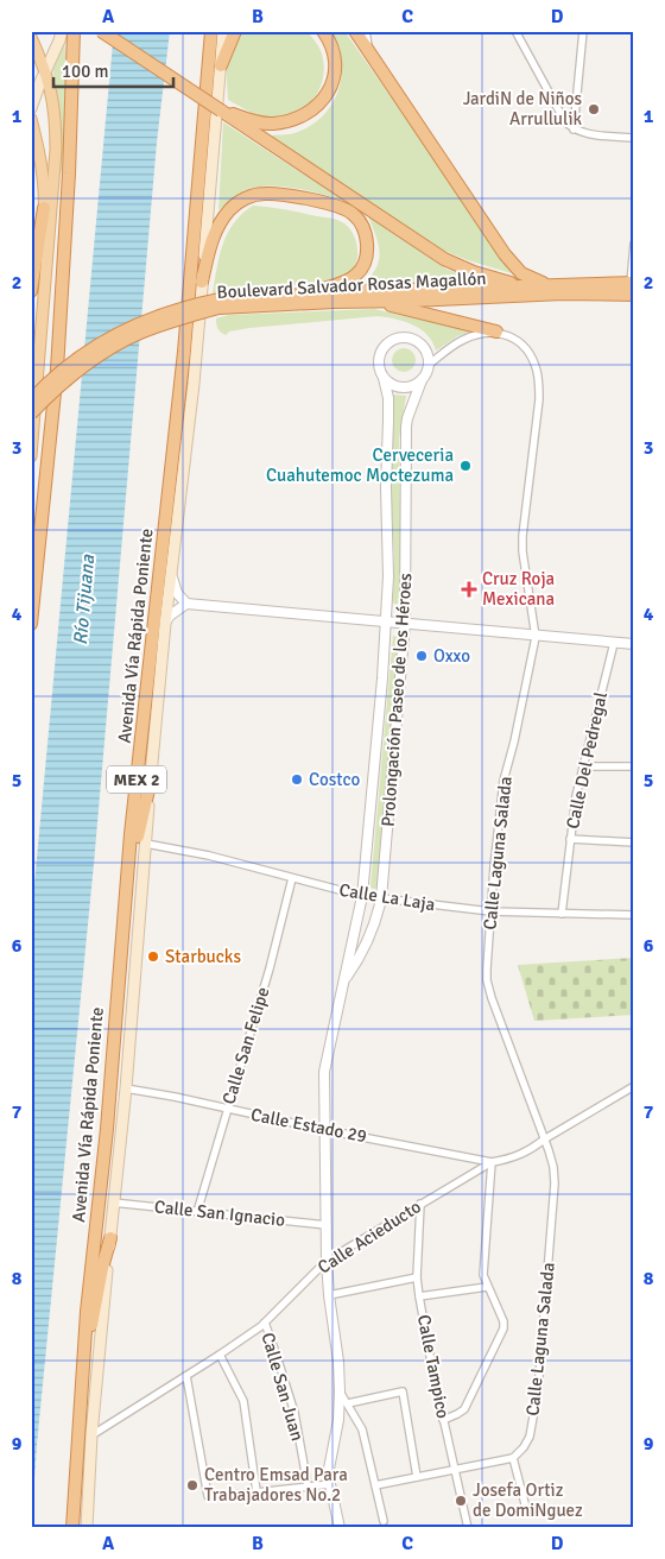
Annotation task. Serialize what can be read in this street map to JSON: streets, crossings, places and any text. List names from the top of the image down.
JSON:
{
  "streets": {
    "highway": ["Boulevard Salvador Rosas Magallón", "Avenida Vía Rápida Poniente", "MEX 2"],
    "street": [
      "Prolongación Paseo de los Héroes",
      "Calle Del Pedregal",
      "Calle Laguna Salada",
      "Calle La Laja",
      "Calle San Felipe",
      "Calle Estado 29",
      "Calle San Ignacio",
      "Calle Acieducto",
      "Calle Tampico",
      "Calle San Juan"
    ]
  },
  "crossings": [
    ["Avenida Vía Rápida Poniente", "Calle La Laja"],
    ["Avenida Vía Rápida Poniente", "Calle Estado 29"],
    ["Avenida Vía Rápida Poniente", "Calle San Ignacio"],
    ["Avenida Vía Rápida Poniente", "Calle Acieducto"],
    ["Prolongación Paseo de los Héroes", "Calle La Laja"],
    ["Prolongación Paseo de los Héroes", "Calle Estado 29"],
    ["Prolongación Paseo de los Héroes", "Calle San Ignacio"],
    ["Prolongación Paseo de los Héroes", "Calle Acieducto"],
    ["Calle Del Pedregal", "Calle La Laja"],
    ["Calle Laguna Salada", "Calle La Laja"],
    ["Calle Laguna Salada", "Calle Acieducto"],
    ["Calle La Laja", "Calle San Felipe"],
    ["Calle San Felipe", "Calle Estado 29"],
    ["Calle San Felipe", "Calle San Ignacio"],
    ["Calle Estado 29", "Calle Acieducto"],
    ["Calle Acieducto", "Calle Tampico"],
    ["Calle Acieducto", "Calle San Juan"]
  ],
  "water": ["Río Tijuana"],
  "places": {
    "other": [
      "JardiN de Niños Arrullulik",
      "Cerveceria Cuahutemoc Moctezuma",
      "Oxxo",
      "Costco",
      "Starbucks",
      "Centro Emsad Para Trabajadores No.2",
      "Josefa Ortiz de DomiNguez"
    ],
    "health": ["Cruz Roja Mexicana"]
  },
  "scale_bar": "100 m",
  "grid": {
    "columns": [
      "A",
      "B",
      "C",
      "D"
    ],
    "rows": [
      "1",
      "2",
      "3",
      "4",
      "5",
      "6",
      "7",
      "8",
      "9"
    ]
  }
}
